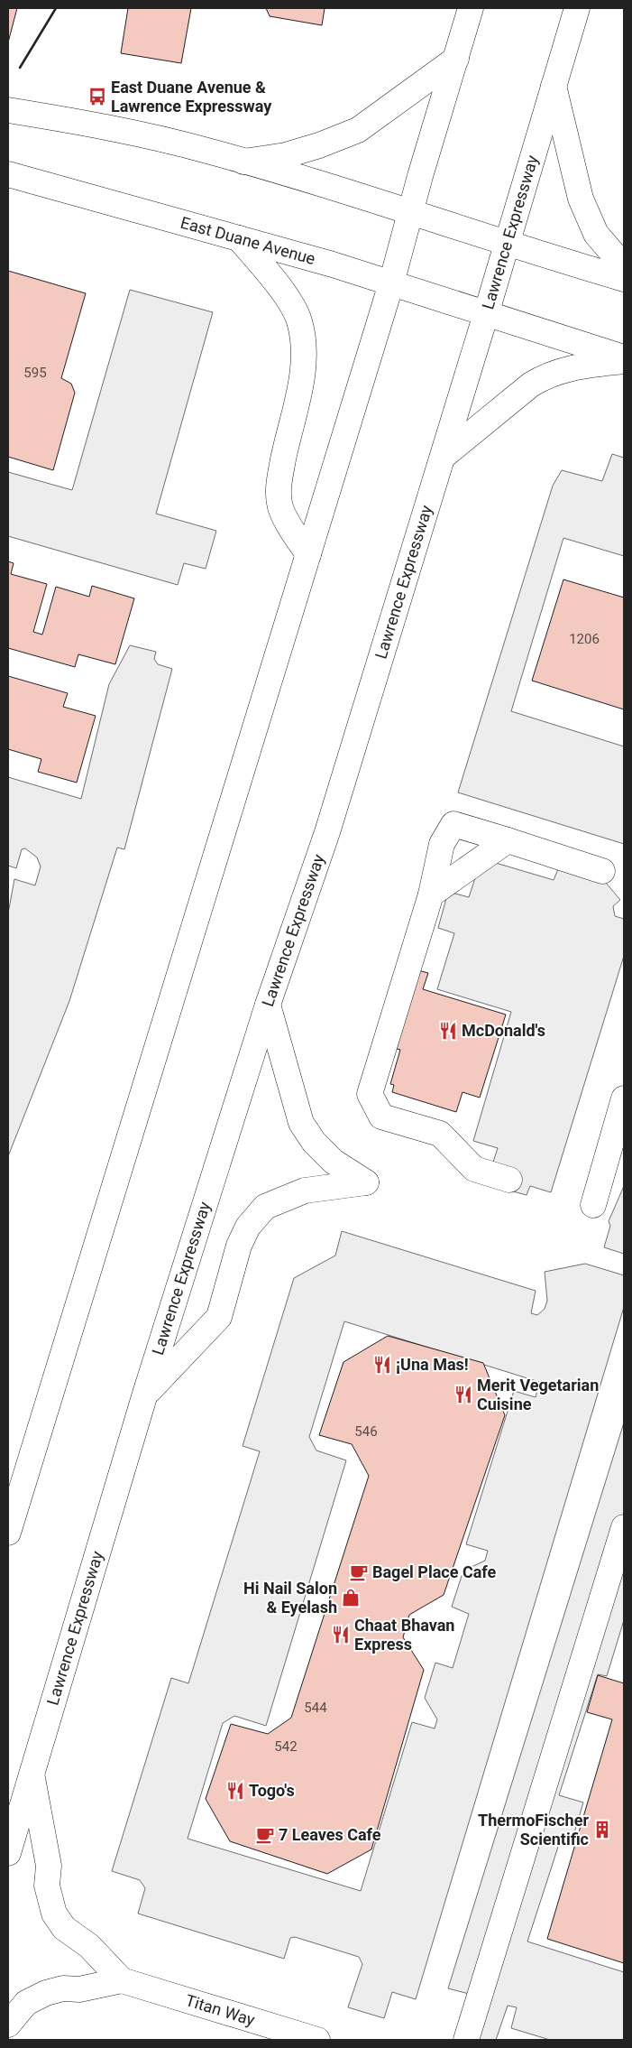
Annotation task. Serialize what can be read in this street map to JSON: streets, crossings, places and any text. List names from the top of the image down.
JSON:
{
  "streets": {
    "main road": ["Lawrence Expressway", "East Duane Avenue", "Titan Way"]
  },
  "crossings": [
    ["Lawrence Expressway", "East Duane Avenue"]
  ],
  "places": {
    "bus stop": ["East Duane Avenue & Lawrence Expressway"],
    "restaurant": [
      "McDonald's",
      "¡Una Mas!",
      "Merit Vegetarian Cuisine",
      "Chaat Bhavan Express",
      "Togo's"
    ],
    "cafe": ["Bagel Place Cafe", "7 Leaves Cafe"],
    "shop": ["Hi Nail Salon & Eyelash"],
    "building": ["ThermoFischer Scientific"]
  },
  "house_numbers": [
    "595",
    "1206",
    "546",
    "544",
    "542"
  ]
}
